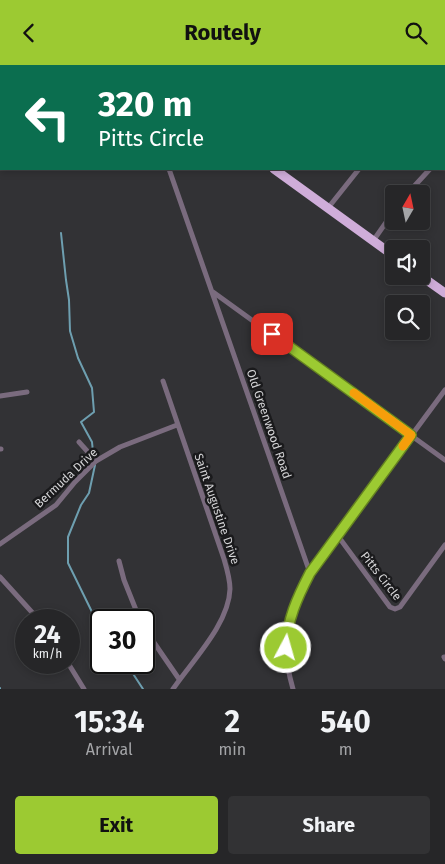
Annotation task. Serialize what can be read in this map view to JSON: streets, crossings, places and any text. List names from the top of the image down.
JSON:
{
  "streets": {
    "street": [
      "Old Greenwood Road",
      "Bermuda Drive",
      "Saint Augustine Drive",
      "Pitts Circle"
    ]
  },
  "crossings": [
    ["Bermuda Drive", "Saint Augustine Drive"]
  ],
  "north": "top",
  "page": {
    "header": "Routely",
    "turn": ["320 m", "Pitts Circle"],
    "speed": "24 km/h",
    "limit": "30",
    "eta": [
      "15:34",
      "Arrival",
      "2",
      "min",
      "540",
      "m"
    ],
    "buttons": ["Exit", "Share"]
  }
}
